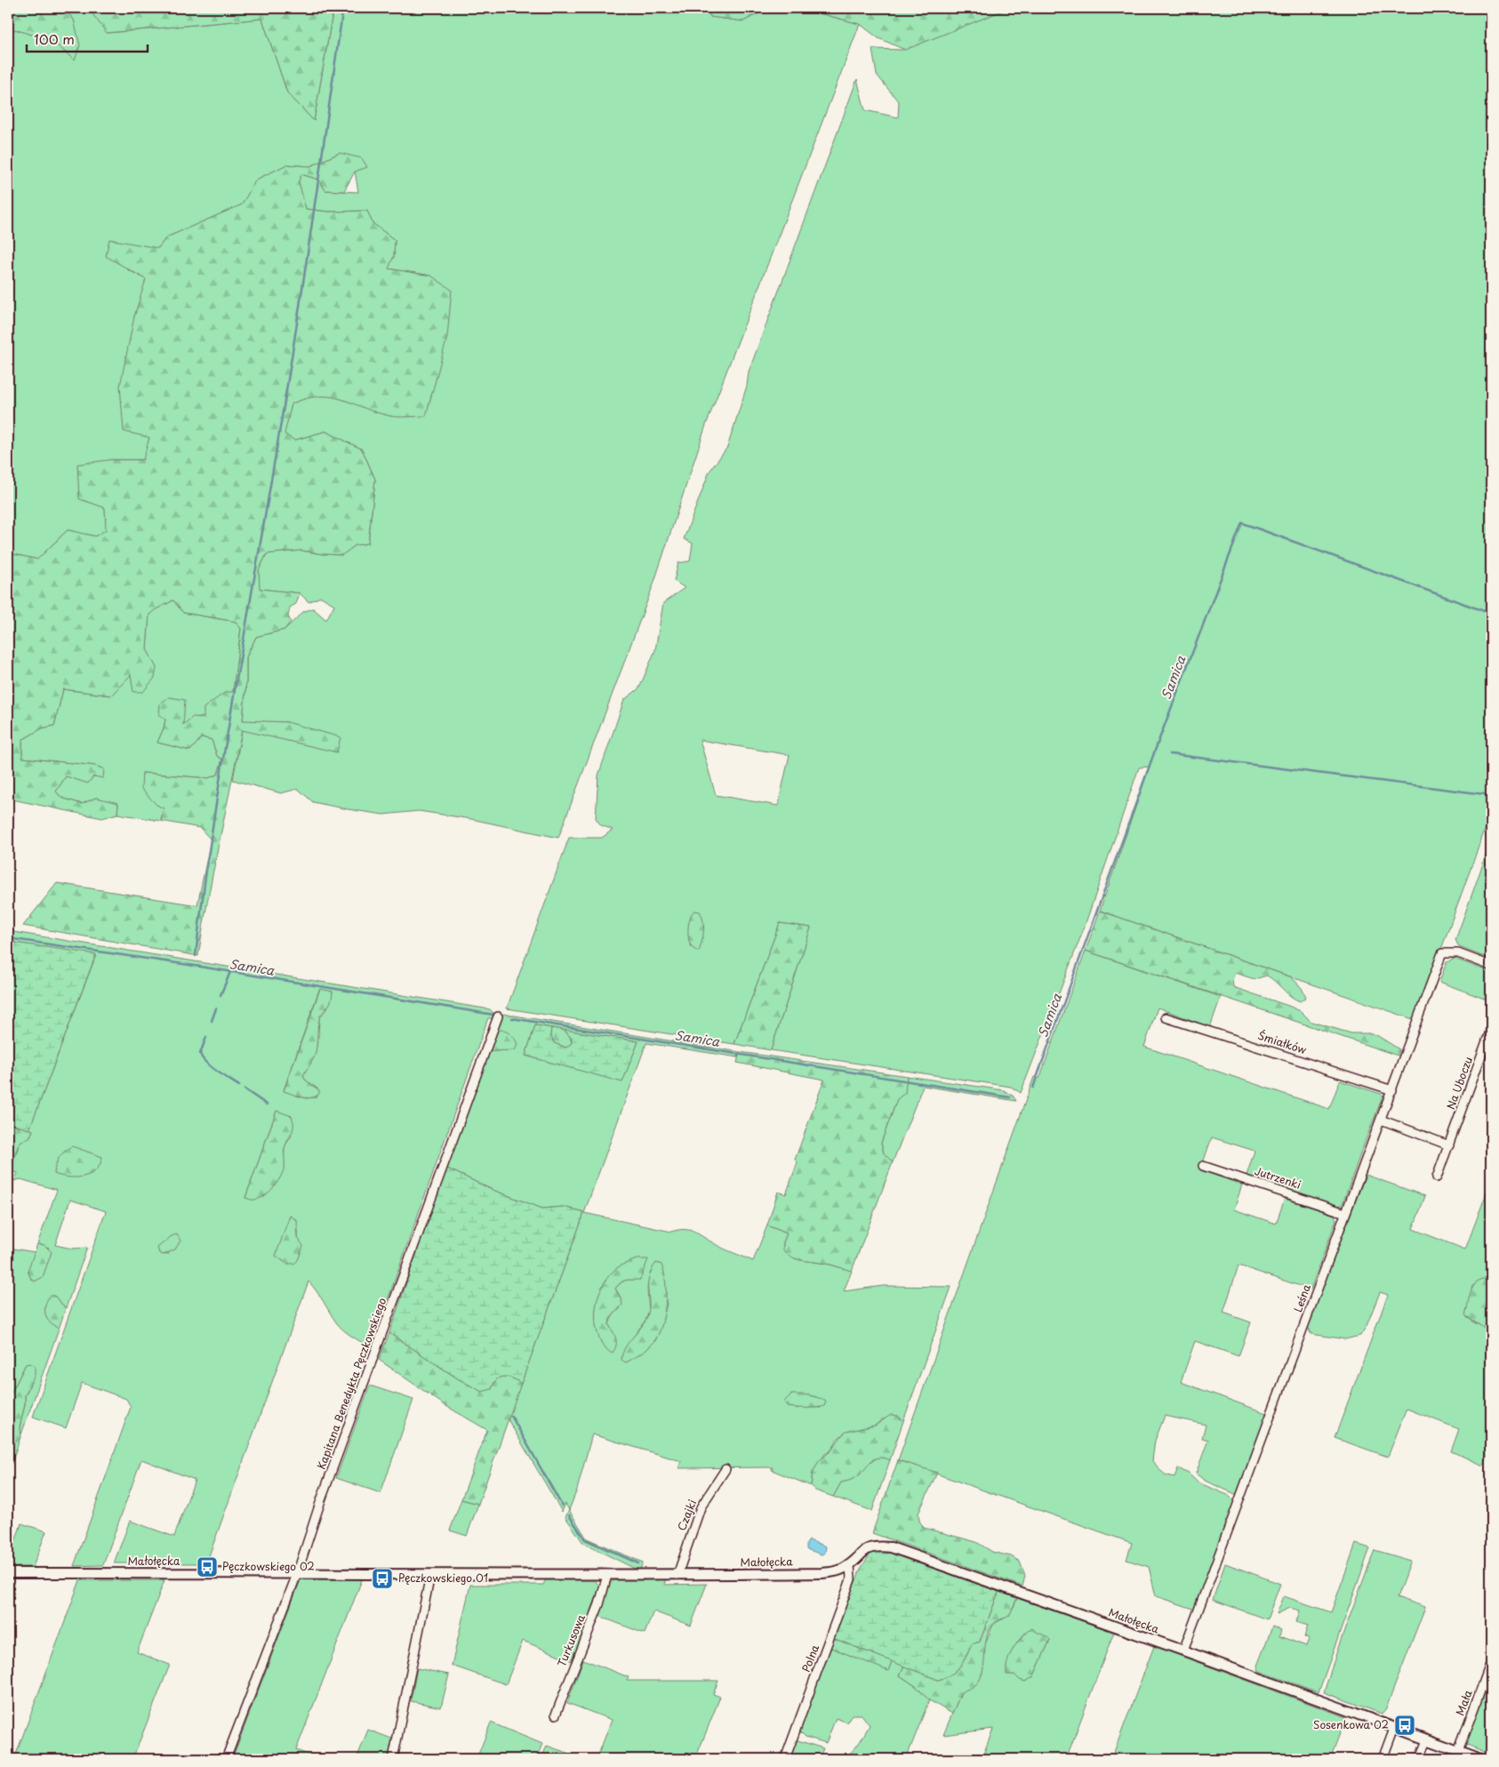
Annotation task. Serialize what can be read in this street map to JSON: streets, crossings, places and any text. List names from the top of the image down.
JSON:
{
  "streets": {
    "street": [
      "Śmiałków",
      "Na Uboczu",
      "Jutrzenki",
      "Leśna",
      "Kapitana Benedykta Pęczkowskiego",
      "Czajki",
      "Małołęcka",
      "Turkusowa",
      "Polna",
      "Mała"
    ]
  },
  "crossings": [
    ["Śmiałków", "Leśna"],
    ["Jutrzenki", "Leśna"],
    ["Leśna", "Małołęcka"],
    ["Kapitana Benedykta Pęczkowskiego", "Małołęcka"],
    ["Czajki", "Małołęcka"],
    ["Małołęcka", "Turkusowa"],
    ["Małołęcka", "Polna"],
    ["Małołęcka", "Mała"]
  ],
  "water": ["Samica"],
  "places": {
    "bus stop": ["Pęczkowskiego 02", "Pęczkowskiego 01", "Sosenkowa 02"]
  },
  "scale_bar": "100 m"
}
